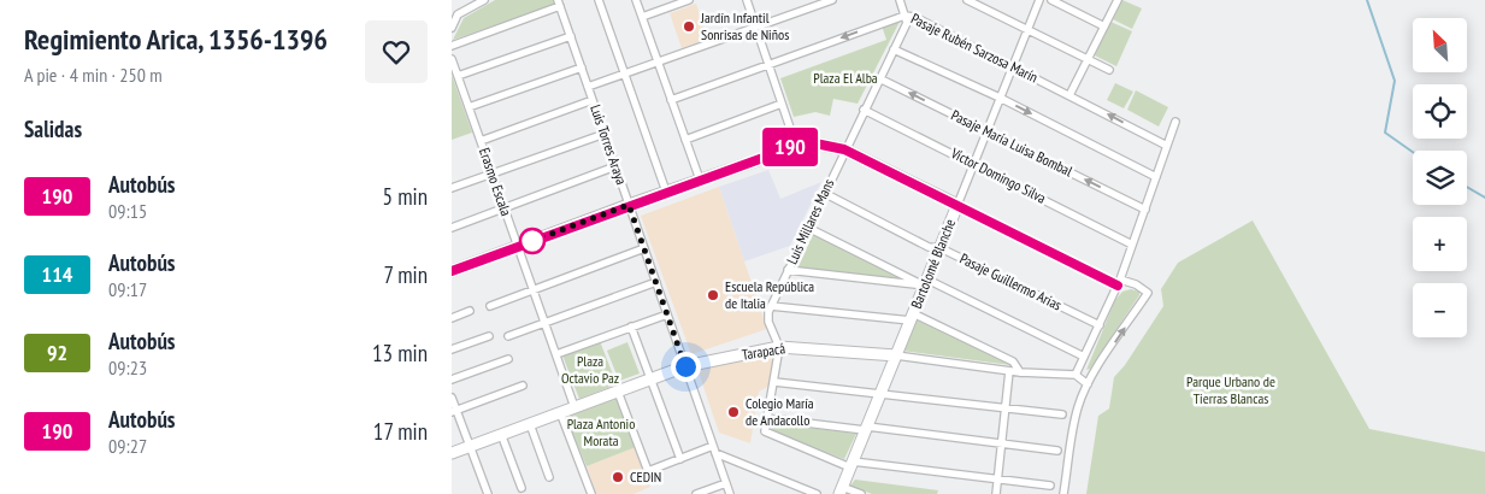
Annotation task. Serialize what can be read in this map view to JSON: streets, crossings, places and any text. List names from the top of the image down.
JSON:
{
  "streets": {
    "street": [
      "Pasaje Rubén Sarzosa Marín",
      "Pasaje María Luisa Bombal",
      "Luis Torres Araya",
      "Víctor Domingo Silva",
      "Erasmo Escala",
      "Luis Millares Mans",
      "Bartolomé Blanche",
      "Pasaje Guillermo Arias",
      "Tarapacá"
    ]
  },
  "crossings": [
    ["Pasaje Rubén Sarzosa Marín", "Luis Millares Mans"],
    ["Pasaje Rubén Sarzosa Marín", "Bartolomé Blanche"],
    ["Pasaje María Luisa Bombal", "Luis Millares Mans"],
    ["Pasaje María Luisa Bombal", "Bartolomé Blanche"],
    ["Luis Torres Araya", "Tarapacá"],
    ["Víctor Domingo Silva", "Luis Millares Mans"],
    ["Víctor Domingo Silva", "Bartolomé Blanche"],
    ["Erasmo Escala", "Tarapacá"],
    ["Luis Millares Mans", "Pasaje Guillermo Arias"],
    ["Luis Millares Mans", "Tarapacá"],
    ["Bartolomé Blanche", "Pasaje Guillermo Arias"],
    ["Bartolomé Blanche", "Tarapacá"]
  ],
  "parks": [
    "Plaza El Alba",
    "Plaza Octavio Paz",
    "Parque Urbano de Tierras Blancas",
    "Plaza Antonio Morata"
  ],
  "places": [
    "Jardín Infantil Sonrisas de Niños",
    "Escuela República de Italia",
    "Colegio María de Andacollo",
    "CEDIN"
  ],
  "lines": ["bus line 190"],
  "north": "top left",
  "page": {
    "heading": [
      ["Regimiento Arica, 1356-1396", "A pie · 4 min · 250 m"],
      "Salidas"
    ],
    "on_map": "190",
    "map_buttons": ["+", "−"],
    "list": [
      {
        "mark": "190",
        "name": "Autobús",
        "note": "09:15",
        "value": "5 min"
      },
      {
        "mark": "114",
        "name": "Autobús",
        "note": "09:17",
        "value": "7 min"
      },
      {
        "mark": "92",
        "name": "Autobús",
        "note": "09:23",
        "value": "13 min"
      },
      {
        "mark": "190",
        "name": "Autobús",
        "note": "09:27",
        "value": "17 min"
      }
    ]
  }
}
